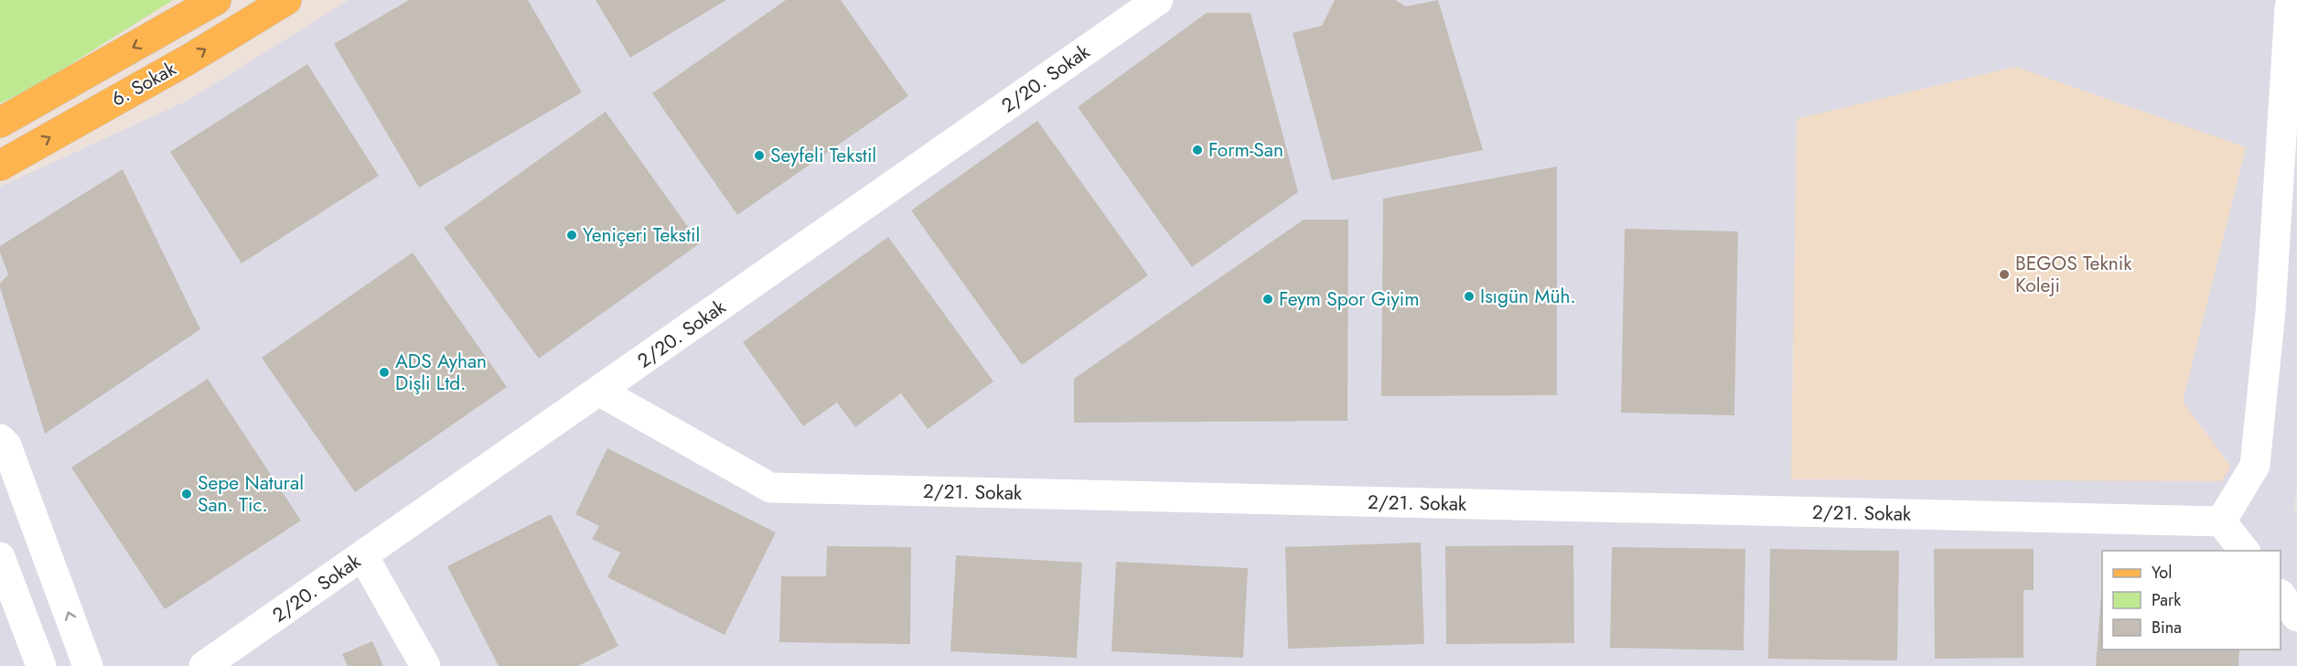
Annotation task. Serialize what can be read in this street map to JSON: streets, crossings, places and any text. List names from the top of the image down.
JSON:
{
  "streets": {
    "main road": ["6. Sokak"],
    "street": ["2/20. Sokak", "2/21. Sokak"]
  },
  "crossings": [
    ["2/20. Sokak", "2/21. Sokak"]
  ],
  "places": [
    "Form-San",
    "Seyfeli Tekstil",
    "Yeniçeri Tekstil",
    "BEGOS Teknik Koleji",
    "Isıgün Müh.",
    "Feym Spor Giyim",
    "ADS Ayhan Dişli Ltd.",
    "Sepe Natural San. Tic."
  ],
  "legend": ["Yol", "Park", "Bina"]
}
